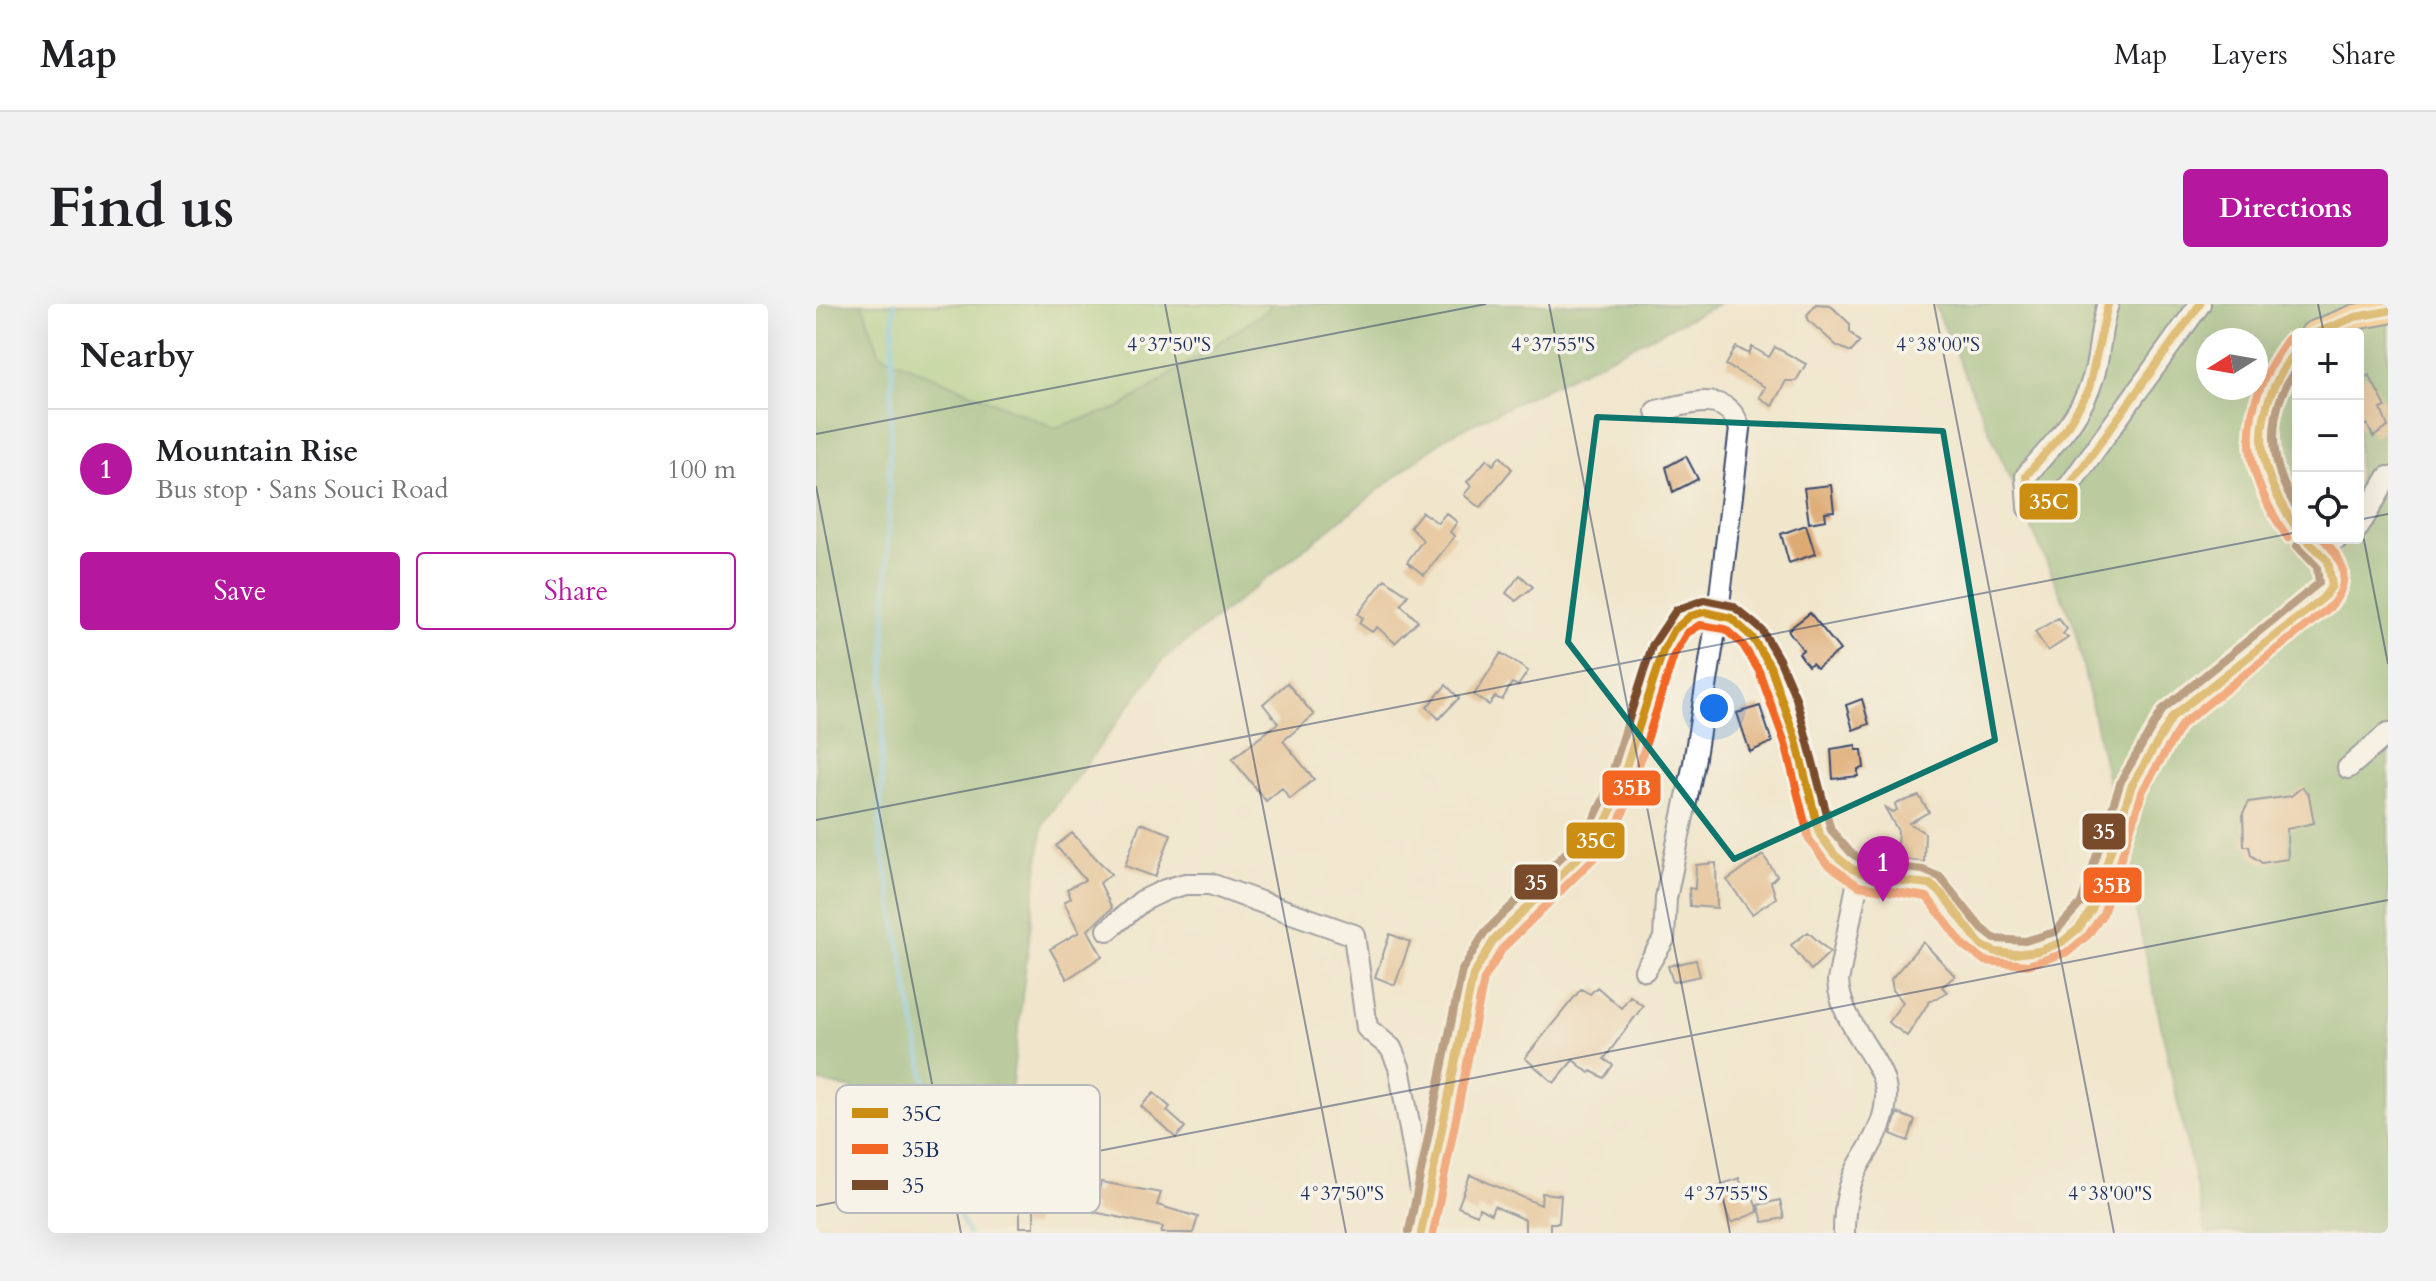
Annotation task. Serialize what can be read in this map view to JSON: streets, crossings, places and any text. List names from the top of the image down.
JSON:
{
  "lines": ["transit line 35C", "transit line 35B", "transit line 35"],
  "legend": ["35C", "35B", "35"],
  "north": "left",
  "page": {
    "header": "Map",
    "nav": ["Map", "Layers", "Share"],
    "buttons": [
      "Directions",
      ["Save", "Share"]
    ],
    "title": "Find us",
    "heading": "Nearby",
    "map_buttons": ["+", "−"],
    "list": [
      {
        "mark": "1",
        "name": "Mountain Rise",
        "note": "Bus stop · Sans Souci Road",
        "value": "100 m"
      }
    ],
    "pins": "1"
  },
  "coordinates": ["4°37'50\"S", "4°37'55\"S", "4°38'00\"S"]
}
